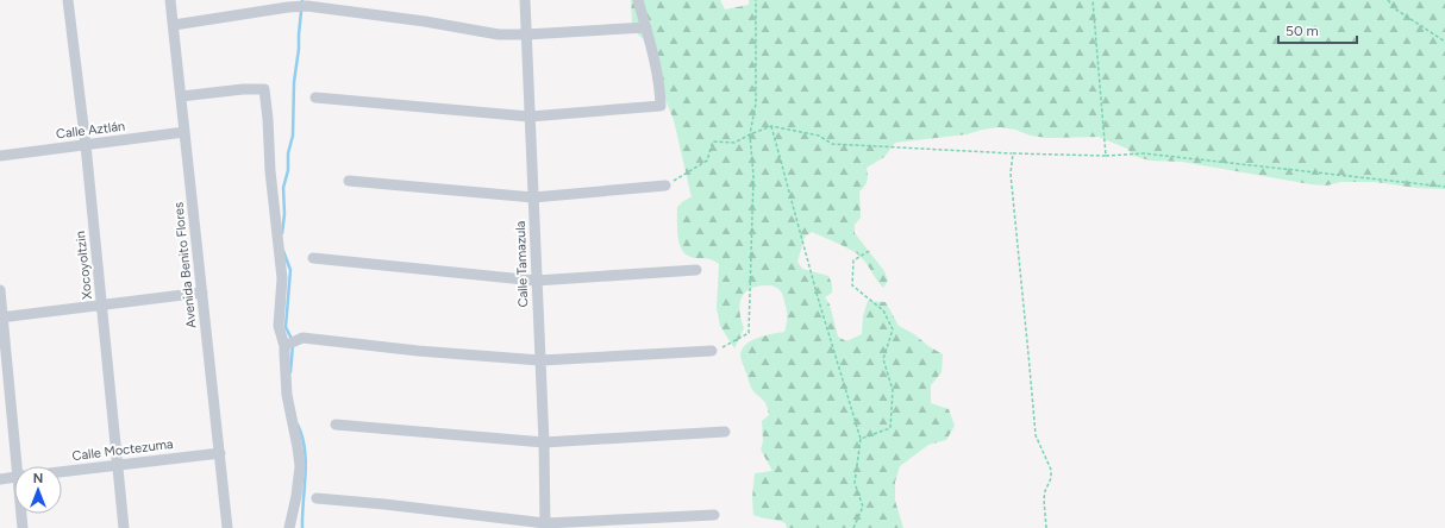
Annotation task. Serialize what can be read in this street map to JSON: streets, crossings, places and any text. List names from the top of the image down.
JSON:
{
  "streets": {
    "street": [
      "Calle Aztlán",
      "Calle Tamazula",
      "Xocoyoltzin",
      "Avenida Benito Flores",
      "Calle Moctezuma"
    ]
  },
  "crossings": [
    ["Calle Aztlán", "Xocoyoltzin"],
    ["Calle Aztlán", "Avenida Benito Flores"],
    ["Xocoyoltzin", "Calle Moctezuma"],
    ["Avenida Benito Flores", "Calle Moctezuma"]
  ],
  "scale_bar": "50 m",
  "north": "top"
}
